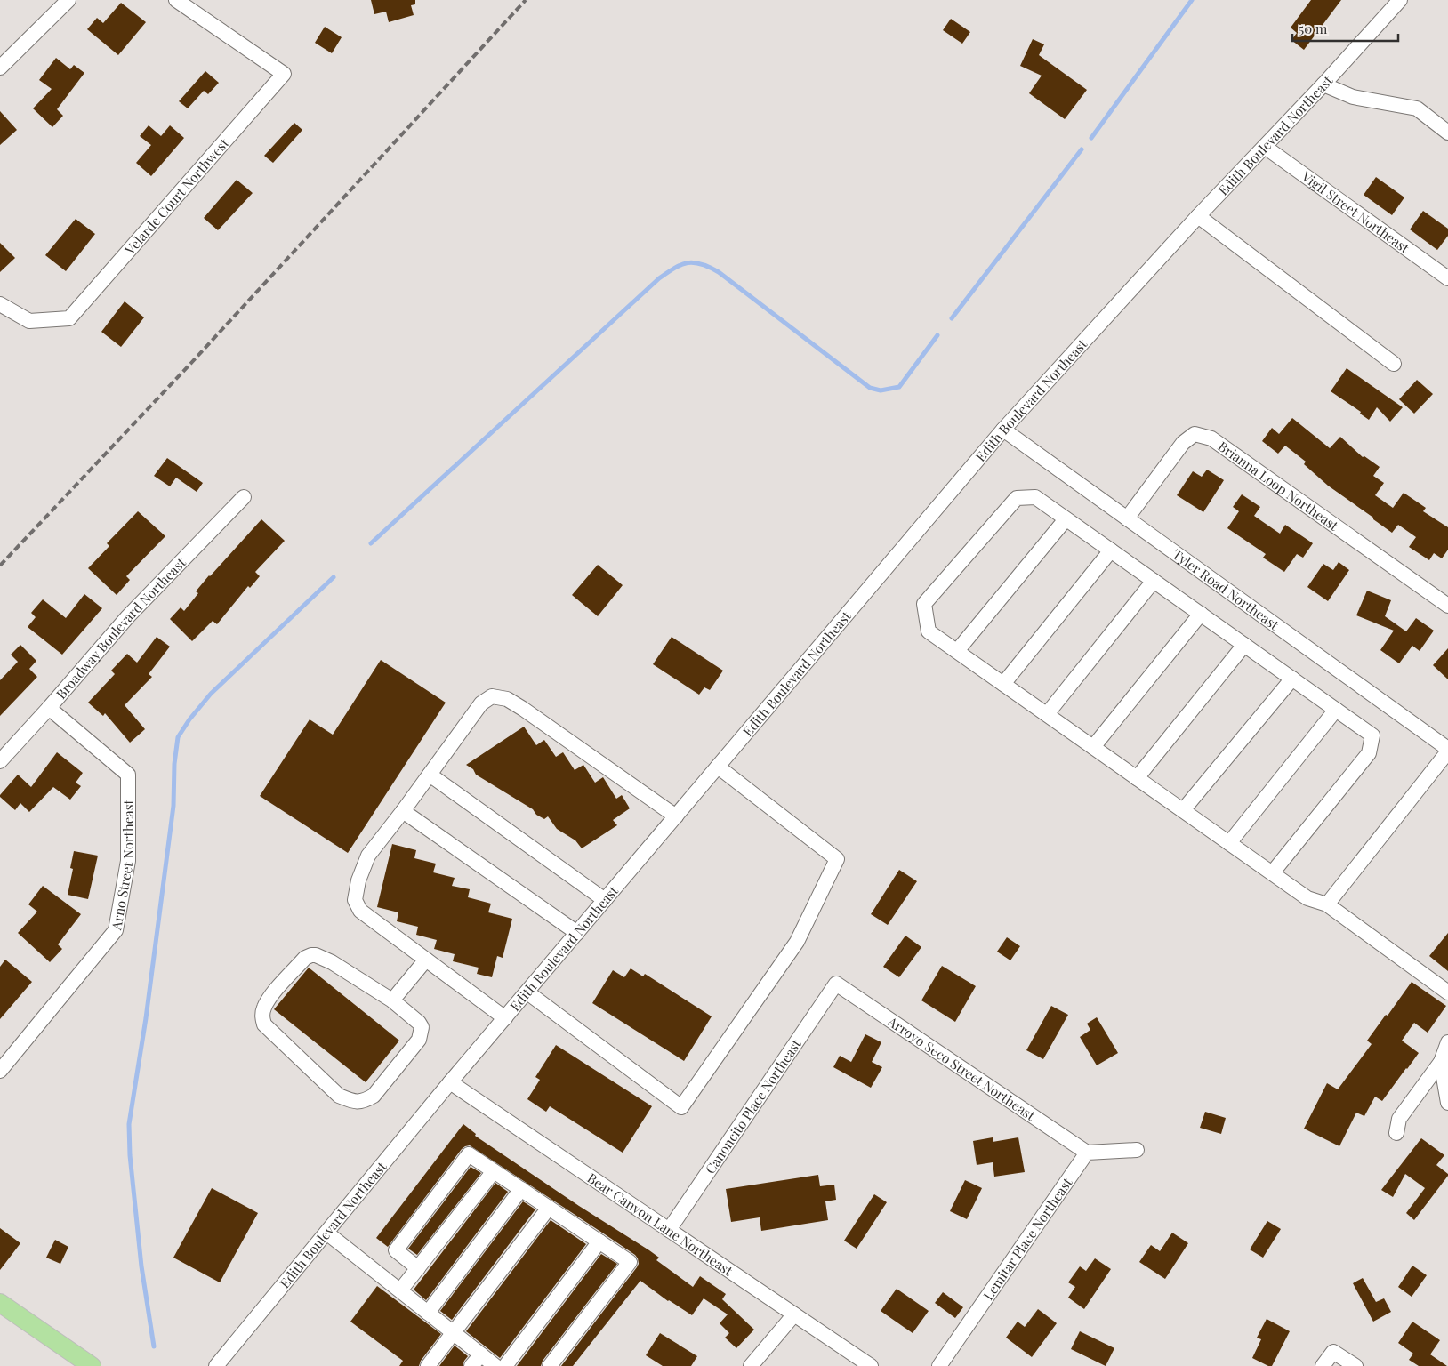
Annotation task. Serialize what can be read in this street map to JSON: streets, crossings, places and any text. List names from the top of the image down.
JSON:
{
  "streets": {
    "street": [
      "Edith Boulevard Northeast",
      "Velarde Court Northwest",
      "Vigil Street Northeast",
      "Brianna Loop Northeast",
      "Tyler Road Northeast",
      "Broadway Boulevard Northeast",
      "Arno Street Northeast",
      "Arroyo Seco Street Northeast",
      "Canoncito Place Northeast",
      "Bear Canyon Lane Northeast",
      "Lemitar Place Northeast"
    ]
  },
  "crossings": [
    ["Edith Boulevard Northeast", "Vigil Street Northeast"],
    ["Edith Boulevard Northeast", "Tyler Road Northeast"],
    ["Edith Boulevard Northeast", "Bear Canyon Lane Northeast"],
    ["Brianna Loop Northeast", "Tyler Road Northeast"],
    ["Broadway Boulevard Northeast", "Arno Street Northeast"],
    ["Arroyo Seco Street Northeast", "Canoncito Place Northeast"],
    ["Arroyo Seco Street Northeast", "Lemitar Place Northeast"],
    ["Canoncito Place Northeast", "Bear Canyon Lane Northeast"]
  ],
  "scale_bar": "50 m"
}
